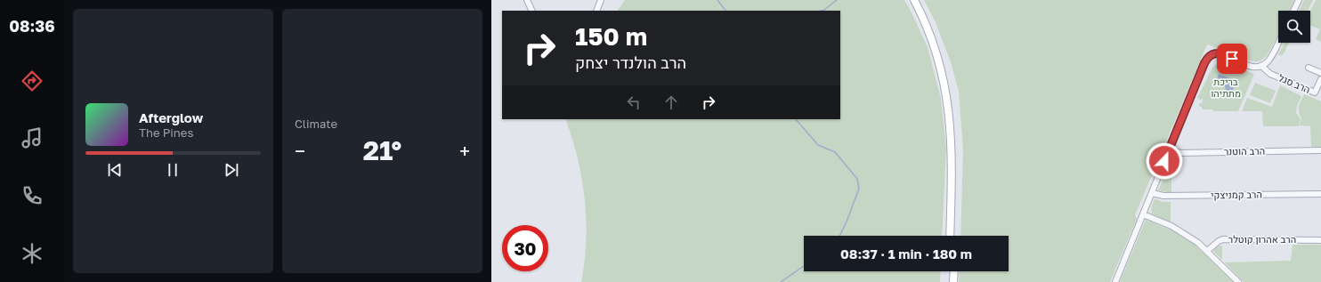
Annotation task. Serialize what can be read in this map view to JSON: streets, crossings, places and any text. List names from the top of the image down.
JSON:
{
  "streets": {
    "street": [
      "הרב סגל",
      "הרב הוטנר",
      "הרב קמניצקי",
      "הרב אהרון קוטלר"
    ]
  },
  "parks": ["בריכת מתתיהו"],
  "page": {
    "tabs": "08:36",
    "tile": "Climate",
    "turn": ["150 m", "הרב הולנדר יצחק"],
    "song": ["Afterglow", "The Pines"],
    "heat": ["−", "21°", "+"],
    "limit": "30",
    "trip": "08:37 · 1 min · 180 m"
  }
}
